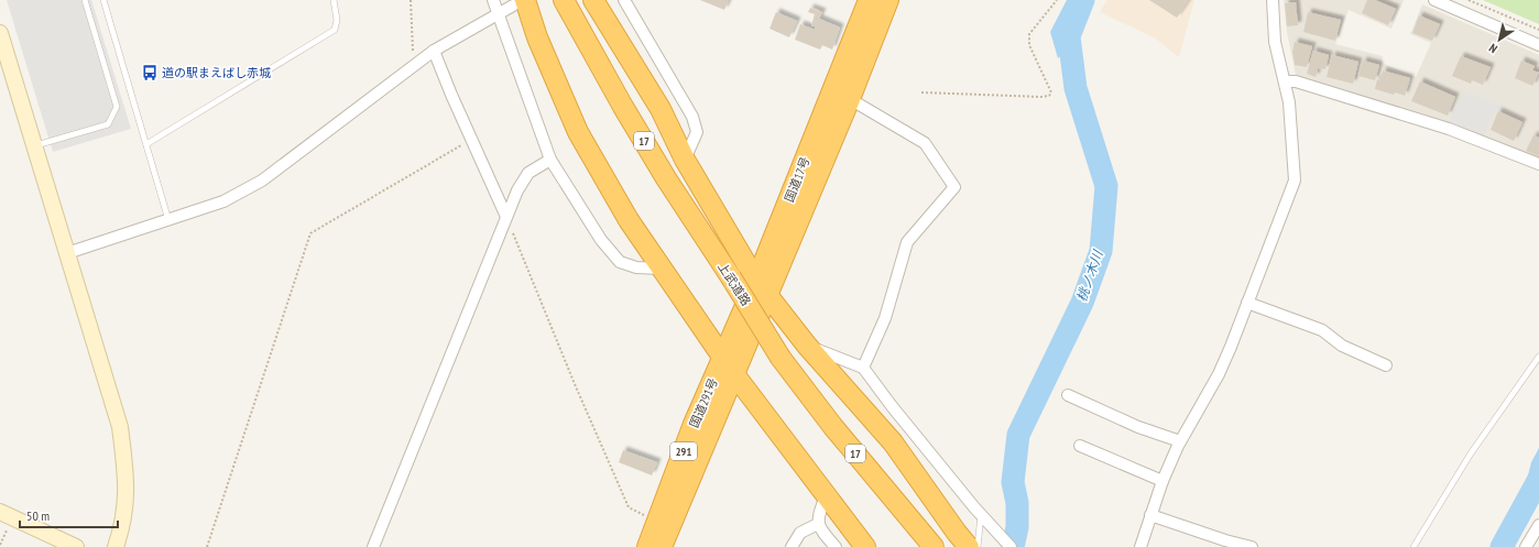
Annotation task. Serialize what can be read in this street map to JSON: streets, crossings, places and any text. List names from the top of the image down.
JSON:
{
  "streets": {
    "highway": [
      "17",
      "国道17号",
      "上武道路",
      "国道291号",
      "291"
    ]
  },
  "crossings": [
    ["国道17号", "国道291号"]
  ],
  "water": ["桃ノ木川"],
  "places": {
    "bus stop": ["道の駅まえばし赤城"]
  },
  "scale_bar": "50 m",
  "north": "bottom left"
}
